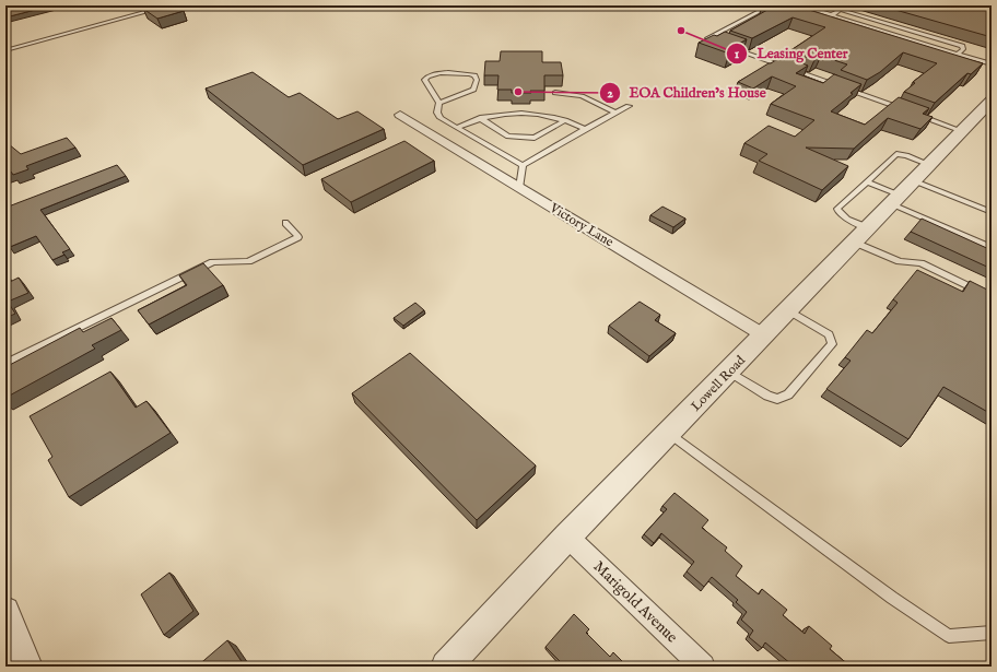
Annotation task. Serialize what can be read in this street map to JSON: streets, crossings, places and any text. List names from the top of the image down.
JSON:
{
  "streets": {
    "street": ["Victory Lane", "Lowell Road", "Marigold Avenue"]
  },
  "crossings": [
    ["Victory Lane", "Lowell Road"],
    ["Lowell Road", "Marigold Avenue"]
  ],
  "places": ["Leasing Center", "EOA Children’s House"]
}
